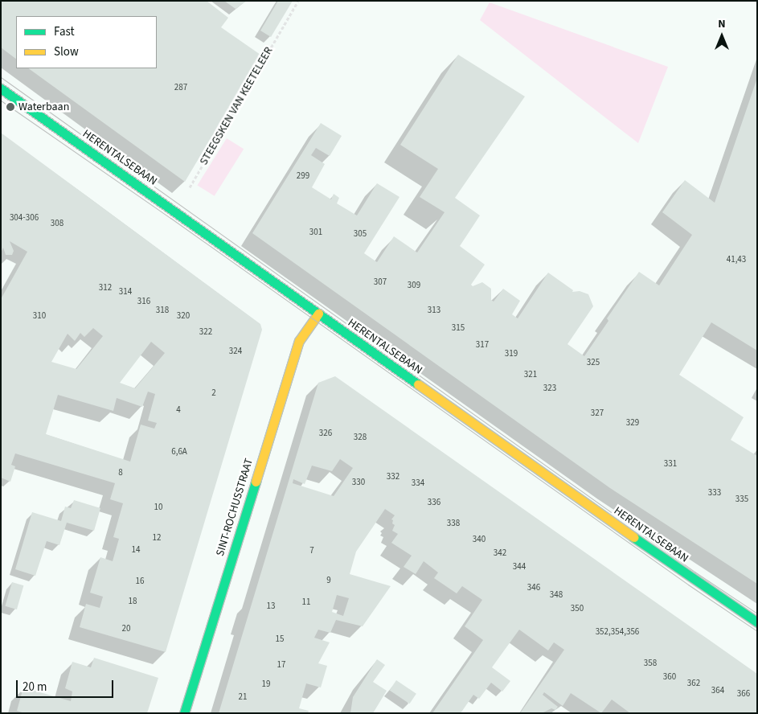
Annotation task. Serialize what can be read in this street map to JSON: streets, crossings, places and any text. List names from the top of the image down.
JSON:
{
  "streets": {
    "street": ["HERENTALSEBAAN", "SINT-ROCHUSSTRAAT"],
    "path": ["STEEGSKEN VAN KEETELEER"]
  },
  "crossings": [
    ["STEEGSKEN VAN KEETELEER", "HERENTALSEBAAN"],
    ["HERENTALSEBAAN", "SINT-ROCHUSSTRAAT"]
  ],
  "places": ["Waterbaan"],
  "house_numbers": [
    "287",
    "299",
    "304-306",
    "308",
    "301",
    "305",
    "41,43",
    "307",
    "309",
    "312",
    "314",
    "316",
    "318",
    "313",
    "310",
    "320",
    "315",
    "322",
    "317",
    "324",
    "319",
    "325",
    "321",
    "323",
    "2",
    "4",
    "327",
    "329",
    "326",
    "328",
    "6,6A",
    "331",
    "8",
    "332",
    "330",
    "334",
    "333",
    "335",
    "336",
    "10",
    "338",
    "12",
    "340",
    "14",
    "7",
    "342",
    "344",
    "9",
    "16",
    "346",
    "348",
    "18",
    "11",
    "13",
    "350",
    "20",
    "352,354,356",
    "15",
    "358",
    "17",
    "360",
    "362",
    "19",
    "364",
    "366",
    "21"
  ],
  "legend": ["Fast", "Slow"],
  "scale_bar": "20 m",
  "north": "top"
}
